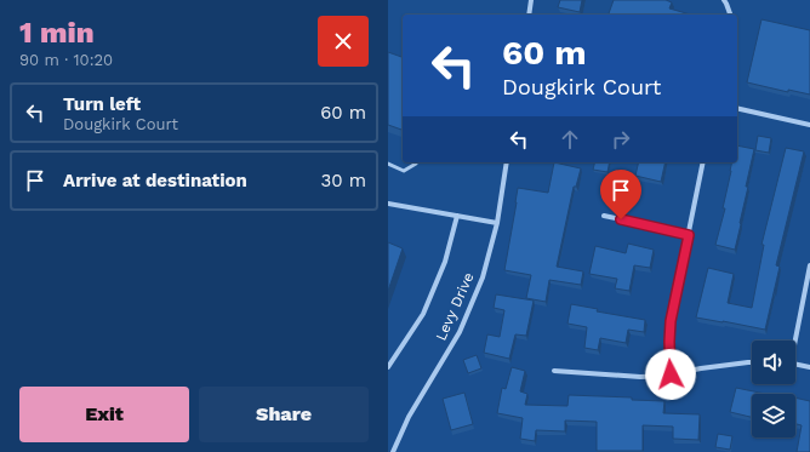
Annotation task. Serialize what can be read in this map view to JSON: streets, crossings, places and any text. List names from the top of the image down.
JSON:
{
  "streets": {
    "street": ["Levy Drive"]
  },
  "page": {
    "heading": ["1 min", "90 m · 10:20"],
    "turn": ["60 m", "Dougkirk Court"],
    "list": [
      {
        "name": "Turn left",
        "note": "Dougkirk Court",
        "value": "60 m"
      },
      {
        "name": "Arrive at destination",
        "value": "30 m"
      }
    ],
    "buttons": ["Exit", "Share"]
  }
}
